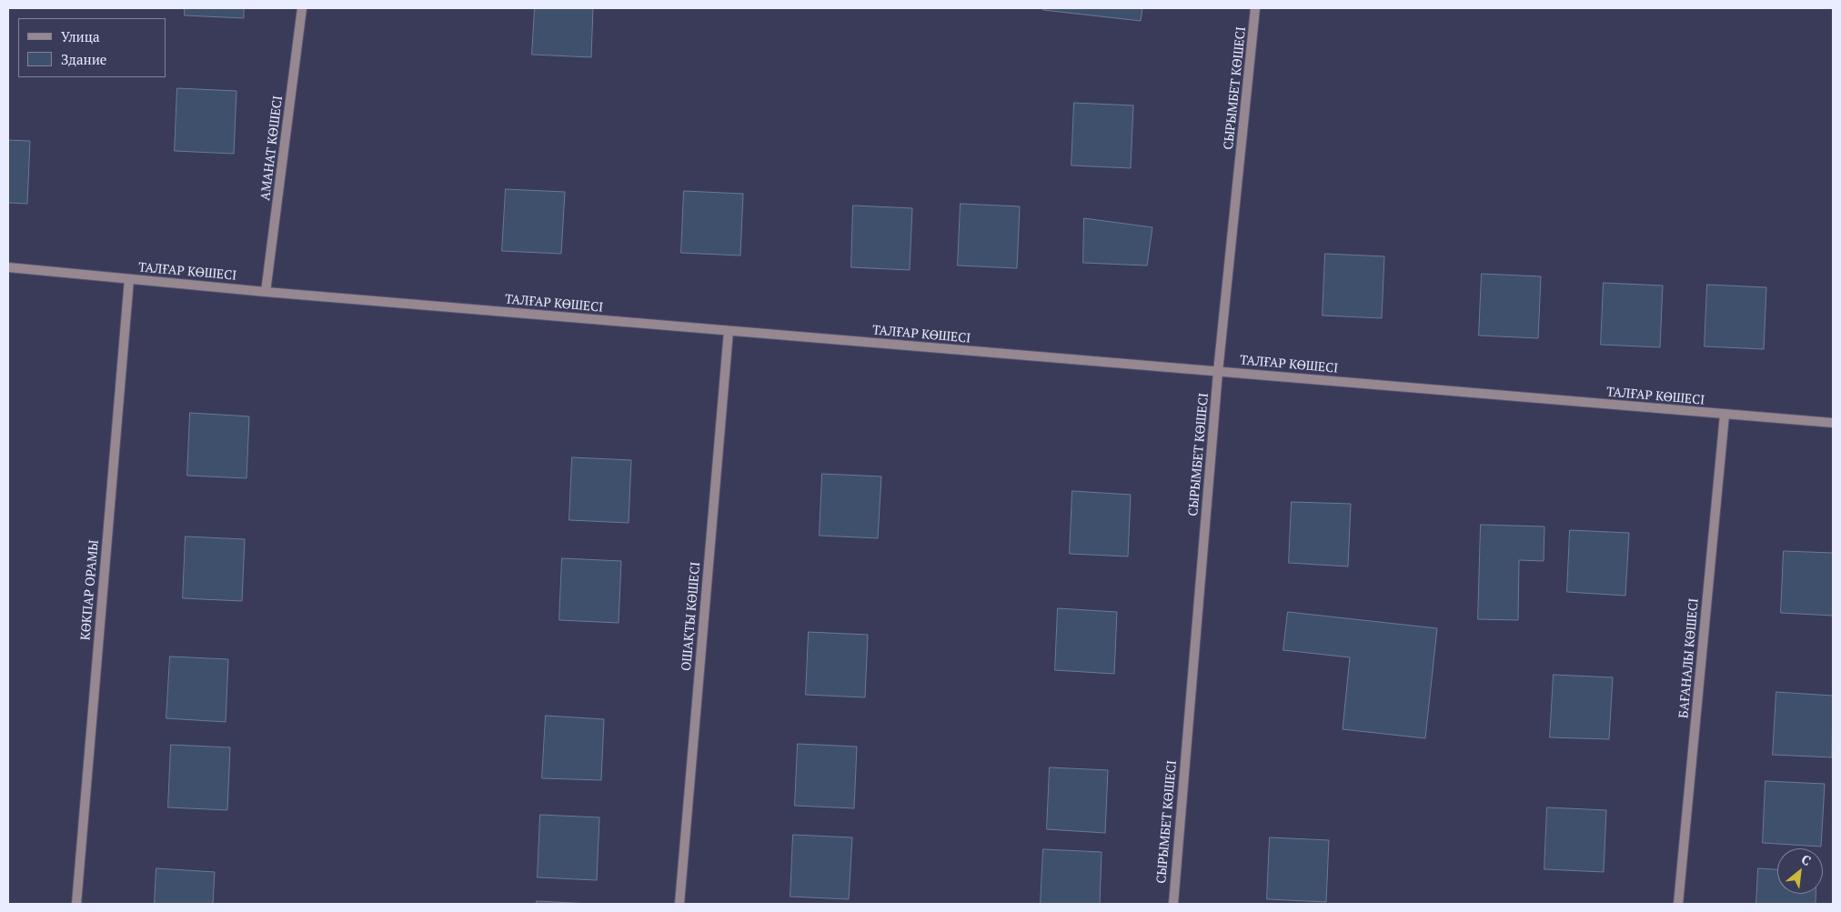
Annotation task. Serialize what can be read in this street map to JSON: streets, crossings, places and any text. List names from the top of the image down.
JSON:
{
  "streets": {
    "street": [
      "СЫРЫМБЕТ КӨШЕСІ",
      "АМАНАТ КӨШЕСІ",
      "ТАЛҒАР КӨШЕСІ",
      "КӨКПАР ОРАМЫ",
      "ОШАҚТЫ КӨШЕСІ",
      "БАҒАНАЛЫ КӨШЕСІ"
    ]
  },
  "crossings": [
    ["СЫРЫМБЕТ КӨШЕСІ", "ТАЛҒАР КӨШЕСІ"],
    ["АМАНАТ КӨШЕСІ", "ТАЛҒАР КӨШЕСІ"],
    ["ТАЛҒАР КӨШЕСІ", "КӨКПАР ОРАМЫ"],
    ["ТАЛҒАР КӨШЕСІ", "ОШАҚТЫ КӨШЕСІ"],
    ["ТАЛҒАР КӨШЕСІ", "БАҒАНАЛЫ КӨШЕСІ"]
  ],
  "legend": ["Улица", "Здание"],
  "north": "top right"
}
